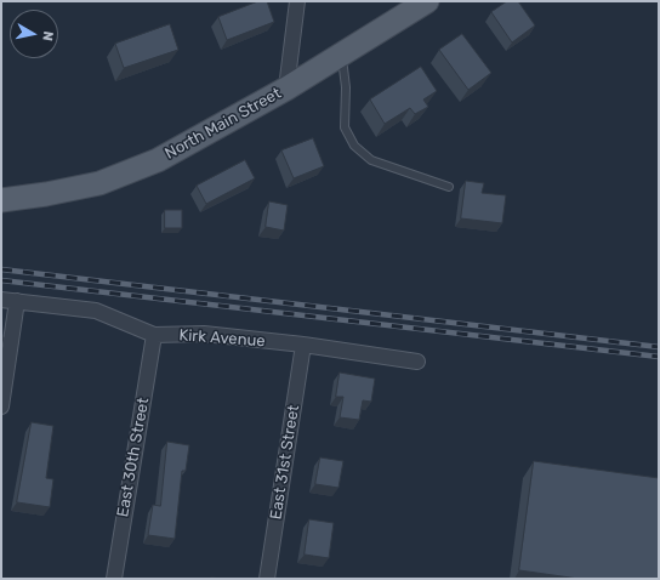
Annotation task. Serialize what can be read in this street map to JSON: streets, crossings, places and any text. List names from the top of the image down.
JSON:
{
  "streets": {
    "main road": ["North Main Street"],
    "street": ["Kirk Avenue", "East 30th Street", "East 31st Street"]
  },
  "crossings": [
    ["Kirk Avenue", "East 30th Street"],
    ["Kirk Avenue", "East 31st Street"]
  ],
  "north": "right"
}
